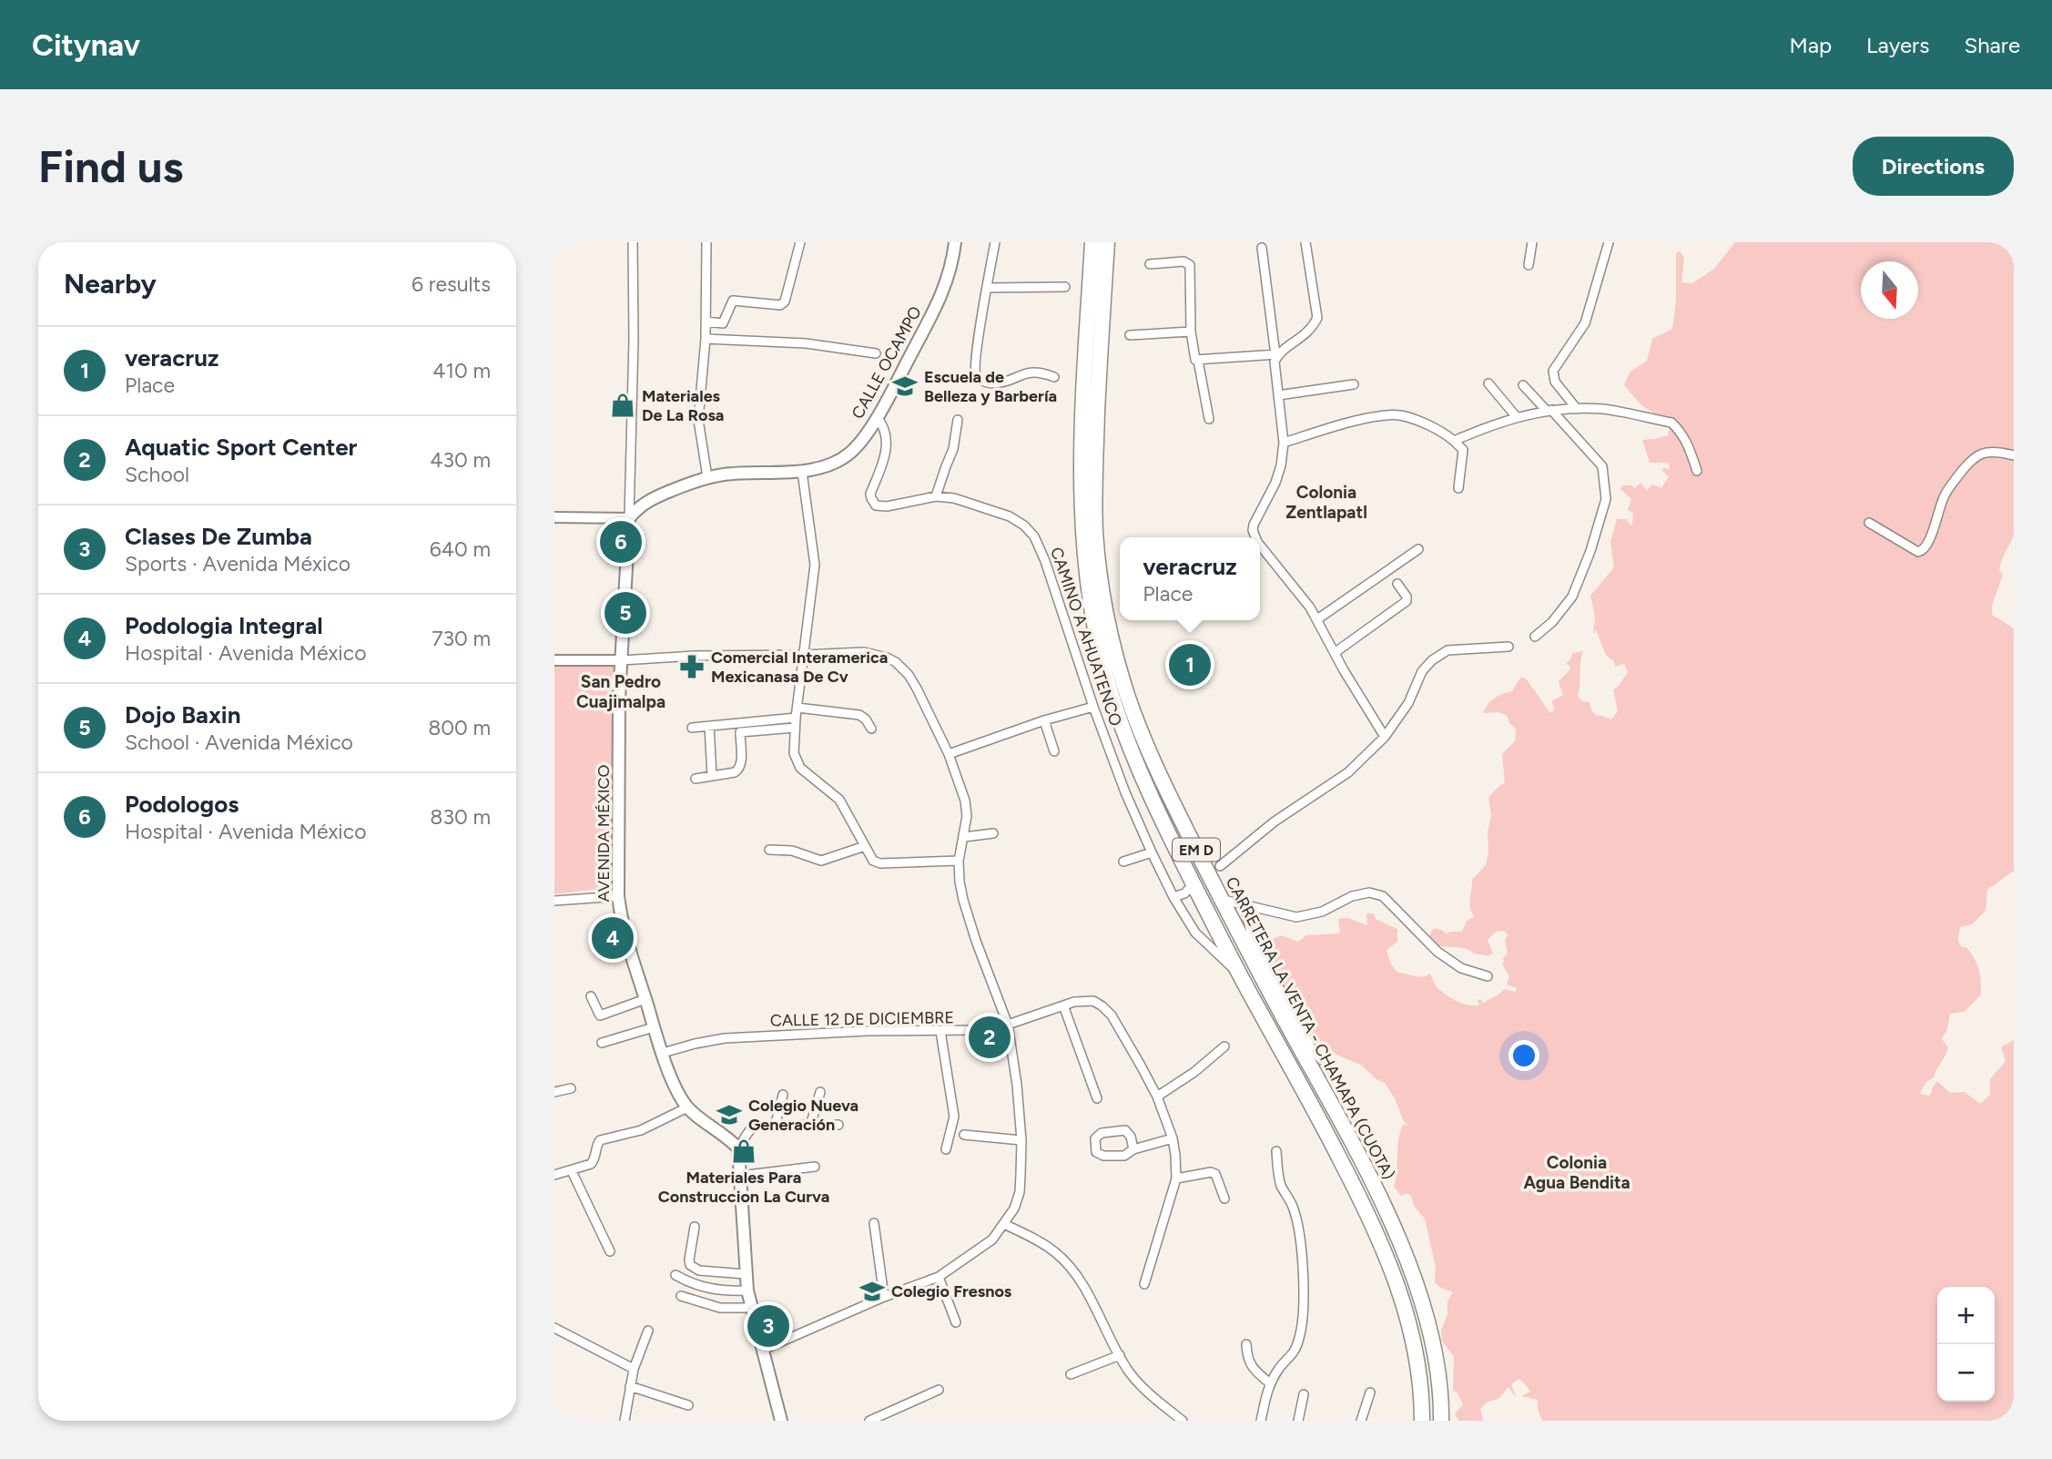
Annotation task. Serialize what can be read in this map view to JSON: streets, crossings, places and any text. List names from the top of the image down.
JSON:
{
  "streets": {
    "highway": ["EM D", "CARRETERA LA VENTA - CHAMAPA (CUOTA)"],
    "main road": ["CALLE OCAMPO", "AVENIDA MÉXICO"],
    "street": ["CAMINO A AHUATENCO", "CALLE 12 DE DICIEMBRE"]
  },
  "crossings": [
    ["CALLE OCAMPO", "CAMINO A AHUATENCO"],
    ["CALLE OCAMPO", "AVENIDA MÉXICO"],
    ["CAMINO A AHUATENCO", "EM D"],
    ["AVENIDA MÉXICO", "CALLE 12 DE DICIEMBRE"]
  ],
  "districts": ["Colonia Zentlapatl", "San Pedro Cuajimalpa", "Colonia Agua Bendita"],
  "places": {
    "school or university": ["Escuela de Belleza y Barbería", "Colegio Nueva Generación", "Colegio Fresnos"],
    "shop": ["Materiales De La Rosa", "Materiales Para Construccion La Curva"],
    "pharmacy": ["Comercial Interamerica Mexicanasa De Cv"]
  },
  "north": "bottom",
  "page": {
    "header": "Citynav",
    "nav": ["Map", "Layers", "Share"],
    "buttons": "Directions",
    "title": "Find us",
    "heading": ["Nearby", "6 results"],
    "list": [
      {
        "mark": "1",
        "name": "veracruz",
        "note": "Place",
        "value": "410 m"
      },
      {
        "mark": "2",
        "name": "Aquatic Sport Center",
        "note": "School",
        "value": "430 m"
      },
      {
        "mark": "3",
        "name": "Clases De Zumba",
        "note": "Sports · Avenida México",
        "value": "640 m"
      },
      {
        "mark": "4",
        "name": "Podologia Integral",
        "note": "Hospital · Avenida México",
        "value": "730 m"
      },
      {
        "mark": "5",
        "name": "Dojo Baxin",
        "note": "School · Avenida México",
        "value": "800 m"
      },
      {
        "mark": "6",
        "name": "Podologos",
        "note": "Hospital · Avenida México",
        "value": "830 m"
      }
    ],
    "pins": [
      "6",
      "5",
      "1",
      "4",
      "2",
      "3"
    ],
    "popup": ["veracruz", "Place"],
    "map_buttons": ["+", "−"]
  }
}
